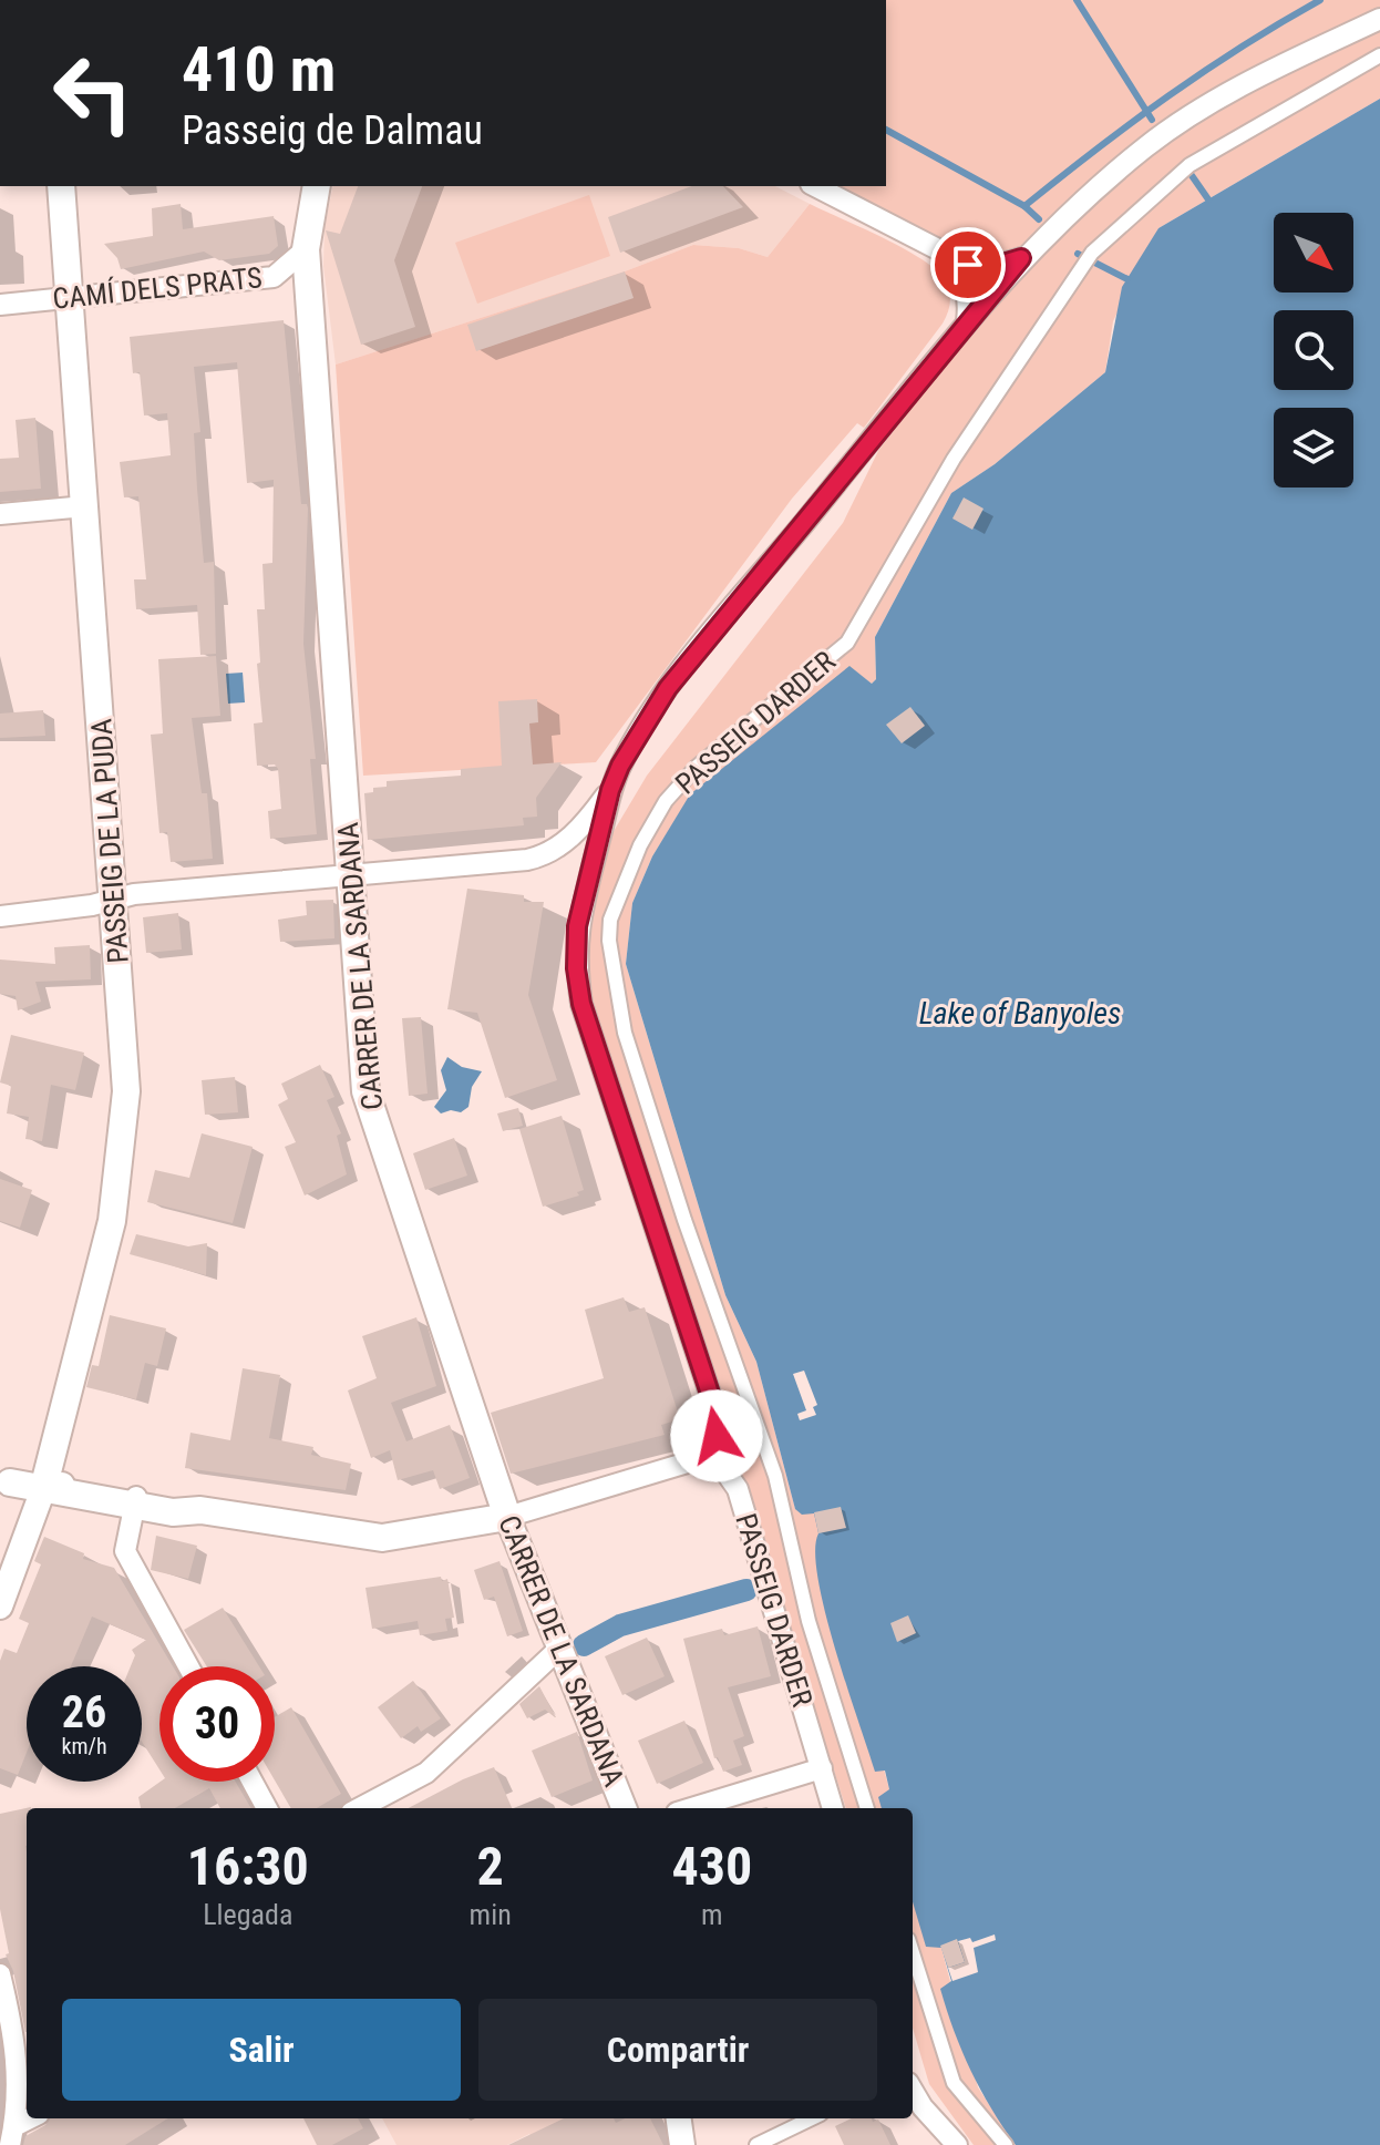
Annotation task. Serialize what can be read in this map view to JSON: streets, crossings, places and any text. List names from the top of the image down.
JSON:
{
  "streets": {
    "main road": ["PASSEIG DE LA PUDA", "CARRER DE LA SARDANA"],
    "street": ["CAMÍ DELS PRATS", "PASSEIG DARDER"]
  },
  "crossings": [
    ["CAMÍ DELS PRATS", "PASSEIG DE LA PUDA"],
    ["CAMÍ DELS PRATS", "CARRER DE LA SARDANA"]
  ],
  "water": ["Lake of Banyoles"],
  "north": "bottom right",
  "page": {
    "turn": ["410 m", "Passeig de Dalmau"],
    "speed": "26 km/h",
    "limit": "30",
    "eta": [
      "16:30",
      "Llegada",
      "2",
      "min",
      "430",
      "m"
    ],
    "buttons": ["Salir", "Compartir"]
  }
}
